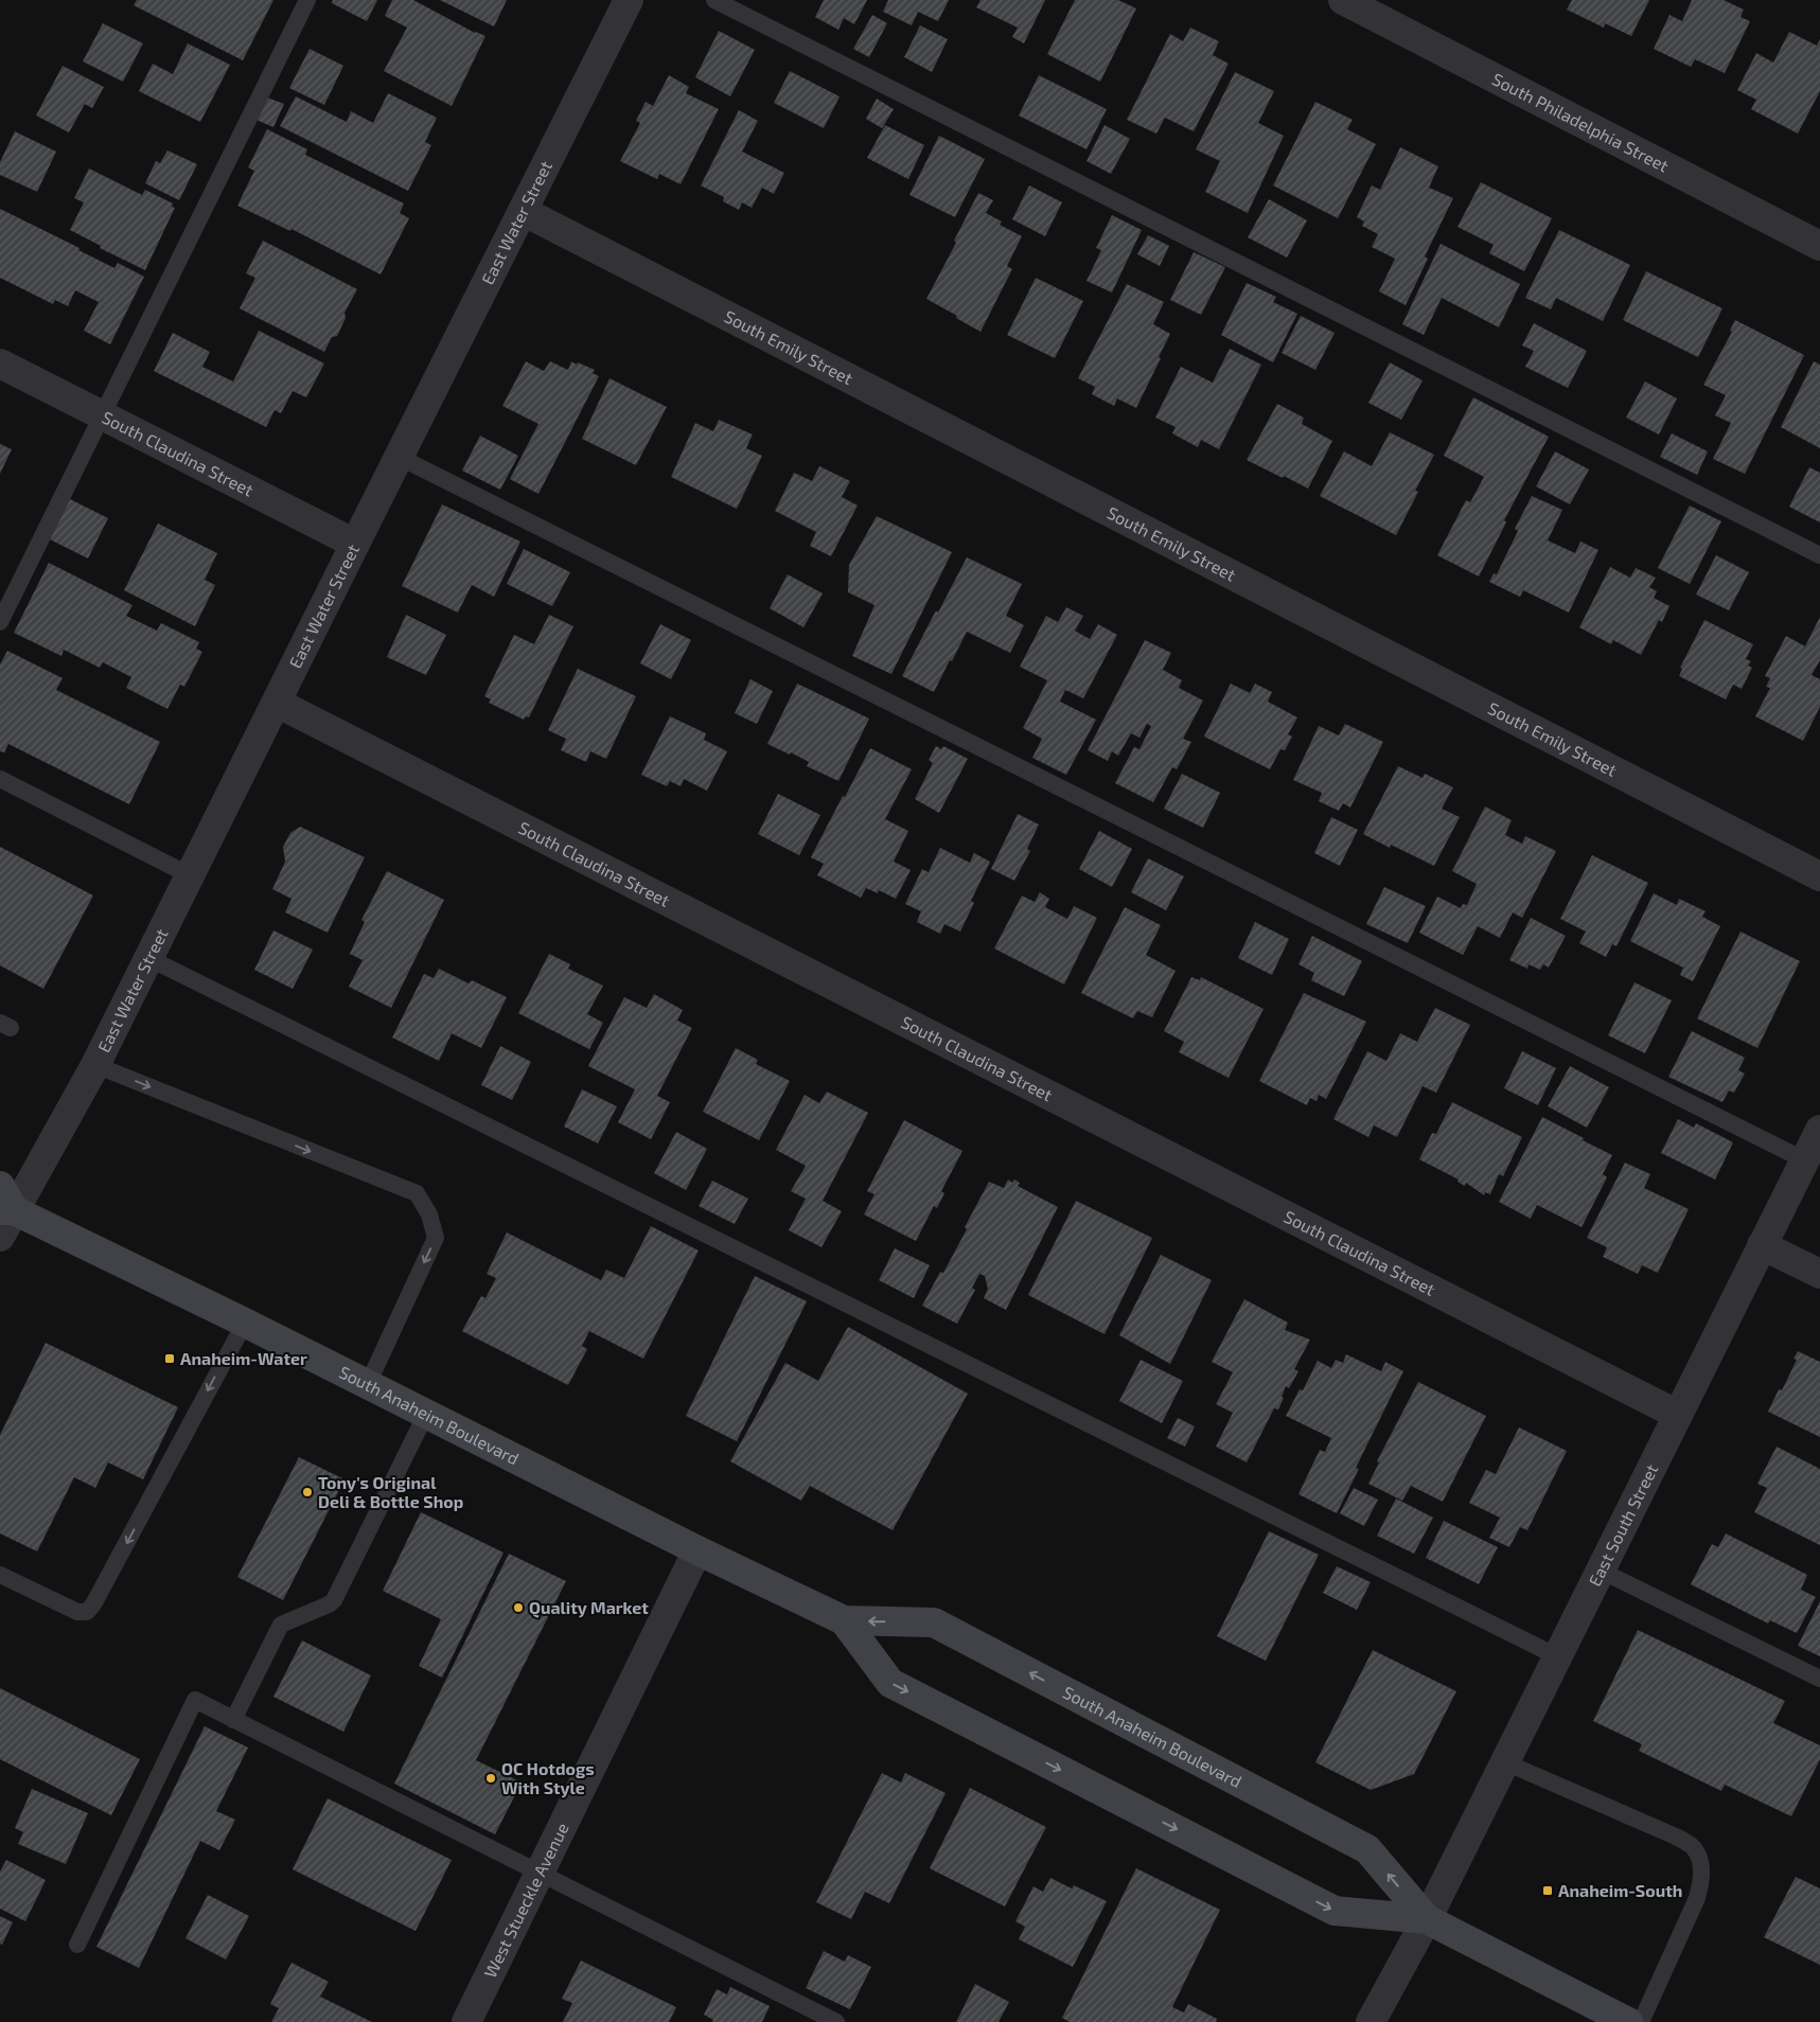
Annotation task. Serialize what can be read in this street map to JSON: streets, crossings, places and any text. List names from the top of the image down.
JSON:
{
  "streets": {
    "main road": ["South Anaheim Boulevard"],
    "street": [
      "South Philadelphia Street",
      "East Water Street",
      "South Emily Street",
      "South Claudina Street",
      "East South Street",
      "West Stueckle Avenue"
    ]
  },
  "crossings": [
    ["East Water Street", "South Emily Street"],
    ["East Water Street", "South Claudina Street"],
    ["East Water Street", "South Anaheim Boulevard"],
    ["South Claudina Street", "East South Street"],
    ["South Anaheim Boulevard", "East South Street"],
    ["South Anaheim Boulevard", "West Stueckle Avenue"]
  ],
  "places": {
    "transit": ["Anaheim-Water", "Anaheim-South"],
    "other": ["Tony's Original Deli & Bottle Shop", "Quality Market", "OC Hotdogs With Style"]
  }
}
